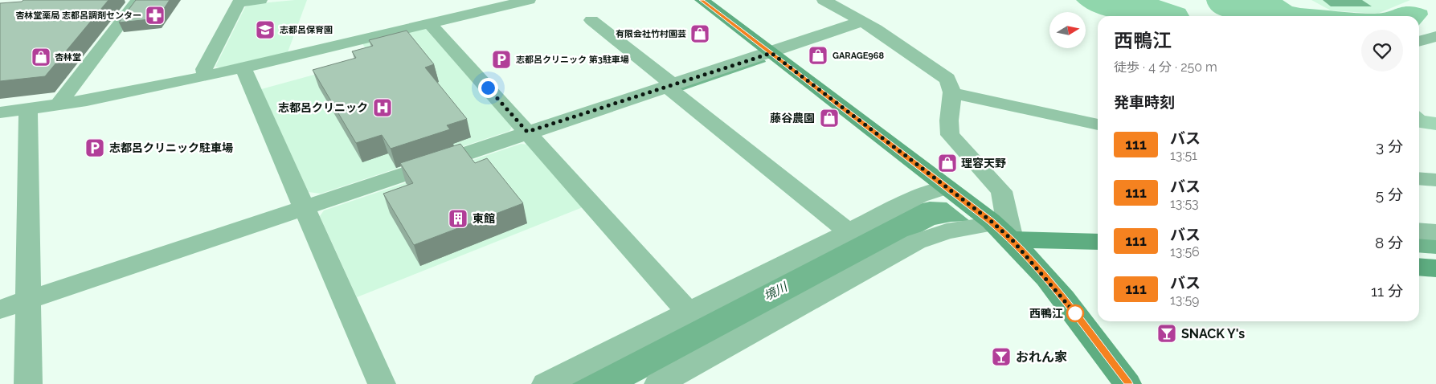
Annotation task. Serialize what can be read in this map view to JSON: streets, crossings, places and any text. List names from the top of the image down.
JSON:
{
  "water": ["境川"],
  "places": {
    "pharmacy": ["杏林堂薬局 志都呂調剤センター"],
    "school or university": ["志都呂保育園"],
    "shop": [
      "有限会社竹村園芸",
      "GARAGE968",
      "杏林堂",
      "藤谷農園",
      "理容天野"
    ],
    "parking": ["志都呂クリニック 第3駐車場", "志都呂クリニック駐車場"],
    "hospital": ["志都呂クリニック"],
    "building": ["東館"],
    "other": ["西鴨江"],
    "bar": ["SNACK Y's", "おれん家"]
  },
  "lines": ["bus line 111"],
  "north": "right",
  "page": {
    "heading": [
      ["西鴨江", "徒歩 · 4 分 · 250 m"],
      "発車時刻"
    ],
    "list": [
      {
        "mark": "111",
        "name": "バス",
        "note": "13:51",
        "value": "3 分"
      },
      {
        "mark": "111",
        "name": "バス",
        "note": "13:53",
        "value": "5 分"
      },
      {
        "mark": "111",
        "name": "バス",
        "note": "13:56",
        "value": "8 分"
      },
      {
        "mark": "111",
        "name": "バス",
        "note": "13:59",
        "value": "11 分"
      }
    ]
  }
}
